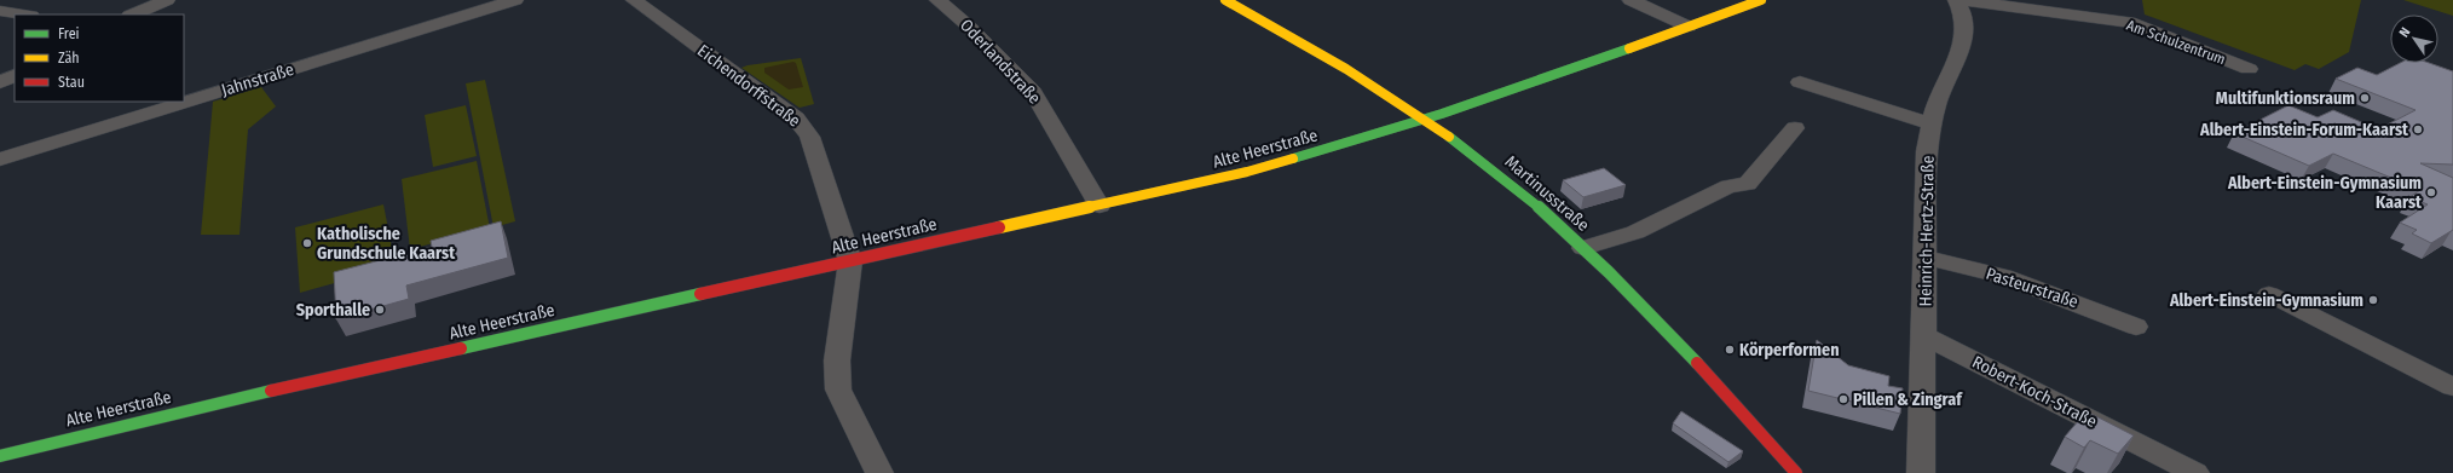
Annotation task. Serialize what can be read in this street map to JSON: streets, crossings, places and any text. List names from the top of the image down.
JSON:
{
  "streets": {
    "street": [
      "Am Schulzentrum",
      "Oderlandstraße",
      "Jahnstraße",
      "Eichendorffstraße",
      "Alte Heerstraße",
      "Martinusstraße",
      "Heinrich-Hertz-Straße",
      "Pasteurstraße",
      "Robert-Koch-Straße"
    ]
  },
  "crossings": [
    ["Am Schulzentrum", "Heinrich-Hertz-Straße"],
    ["Oderlandstraße", "Alte Heerstraße"],
    ["Eichendorffstraße", "Alte Heerstraße"],
    ["Alte Heerstraße", "Martinusstraße"],
    ["Heinrich-Hertz-Straße", "Pasteurstraße"],
    ["Heinrich-Hertz-Straße", "Robert-Koch-Straße"]
  ],
  "places": [
    "Multifunktionsraum",
    "Albert-Einstein-Forum-Kaarst",
    "Albert-Einstein-Gymnasium Kaarst",
    "Katholische Grundschule Kaarst",
    "Albert-Einstein-Gymnasium",
    "Sporthalle",
    "Körperformen",
    "Pillen & Zingraf"
  ],
  "legend": ["Frei", "Zäh", "Stau"],
  "north": "top left"
}
